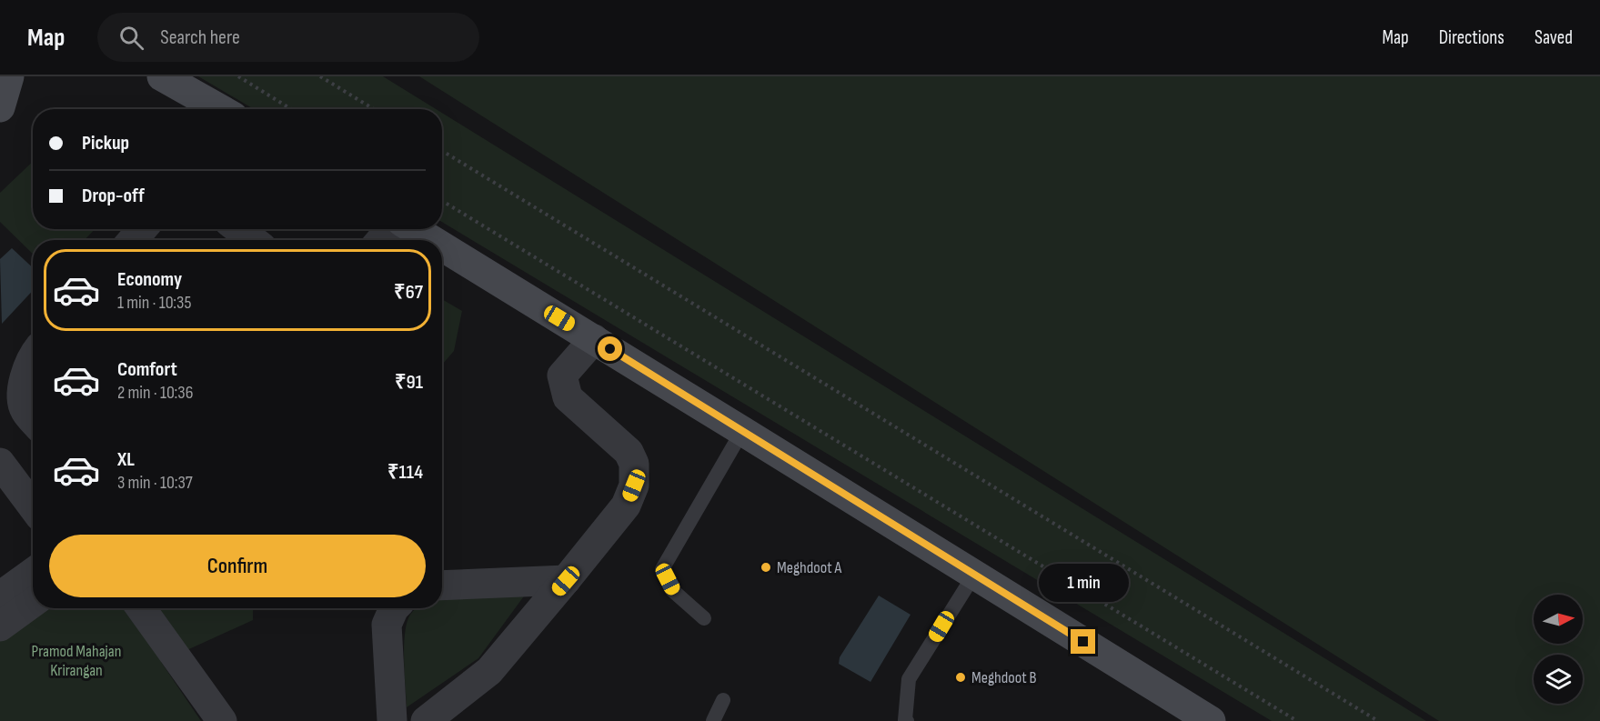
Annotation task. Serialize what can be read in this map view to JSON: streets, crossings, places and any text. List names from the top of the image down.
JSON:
{
  "parks": ["Pramod Mahajan Krirangan"],
  "places": ["Meghdoot A", "Meghdoot B"],
  "north": "right",
  "page": {
    "header": "Map",
    "search": "Search here",
    "nav": ["Map", "Directions", "Saved"],
    "banner": ["Pickup", "Drop-off"],
    "list": [
      {
        "name": "Economy",
        "note": "1 min · 10:35",
        "value": "₹67"
      },
      {
        "name": "Comfort",
        "note": "2 min · 10:36",
        "value": "₹91"
      },
      {
        "name": "XL",
        "note": "3 min · 10:37",
        "value": "₹114"
      }
    ],
    "buttons": "Confirm",
    "bubble": "1 min"
  }
}
